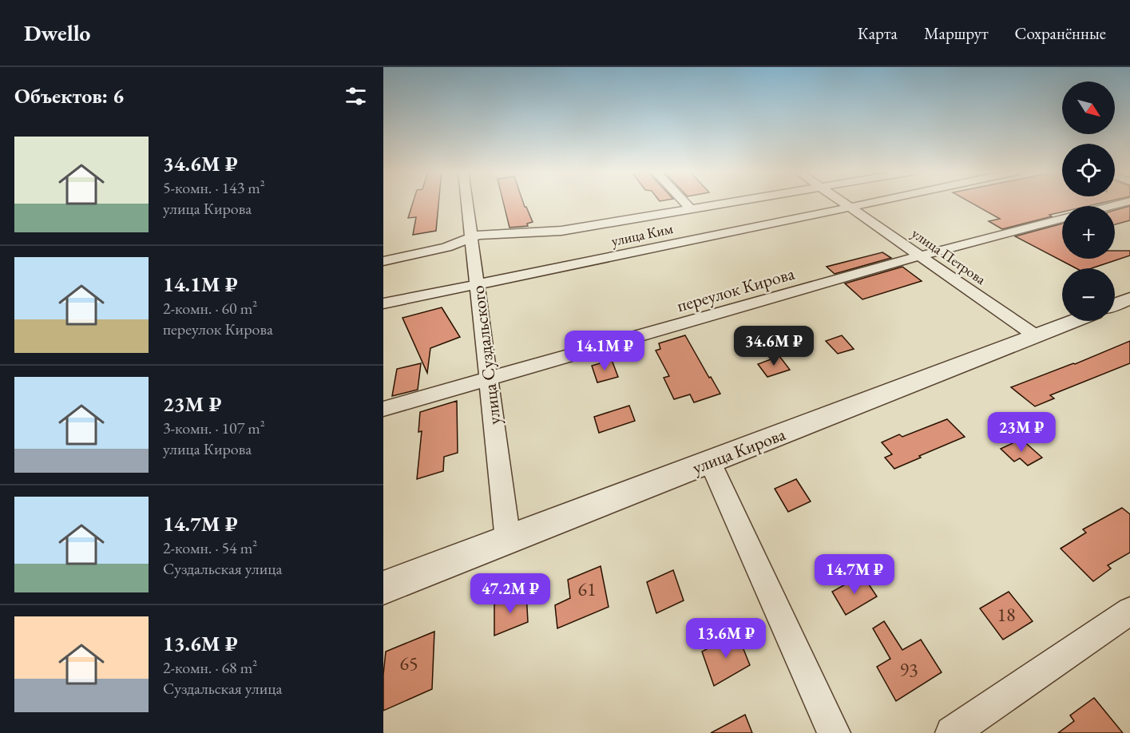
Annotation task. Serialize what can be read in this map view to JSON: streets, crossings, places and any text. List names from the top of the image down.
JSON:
{
  "streets": {
    "street": [
      "улица Ким",
      "улица Петрова",
      "переулок Кирова",
      "улица Суздальского",
      "улица Кирова"
    ]
  },
  "crossings": [
    ["улица Ким", "улица Петрова"],
    ["улица Ким", "улица Суздальского"],
    ["улица Петрова", "переулок Кирова"],
    ["улица Петрова", "улица Кирова"],
    ["переулок Кирова", "улица Суздальского"],
    ["улица Суздальского", "улица Кирова"]
  ],
  "house_numbers": [
    "61",
    "18",
    "65",
    "93"
  ],
  "north": "bottom right",
  "page": {
    "header": "Dwello",
    "nav": ["Карта", "Маршрут", "Сохранённые"],
    "heading": "Объектов: 6",
    "map_buttons": ["+", "−"],
    "list": [
      {
        "name": "34.6M ₽",
        "note": "5-комн. · 143 m² · улица Кирова"
      },
      {
        "name": "14.1M ₽",
        "note": "2-комн. · 60 m² · переулок Кирова"
      },
      {
        "name": "23M ₽",
        "note": "3-комн. · 107 m² · улица Кирова"
      },
      {
        "name": "14.7M ₽",
        "note": "2-комн. · 54 m² · Суздальская улица"
      },
      {
        "name": "13.6M ₽",
        "note": "2-комн. · 68 m² · Суздальская улица"
      }
    ],
    "price": [
      "34.6M ₽",
      "14.1M ₽",
      "23M ₽",
      "14.7M ₽",
      "47.2M ₽",
      "13.6M ₽"
    ]
  }
}
